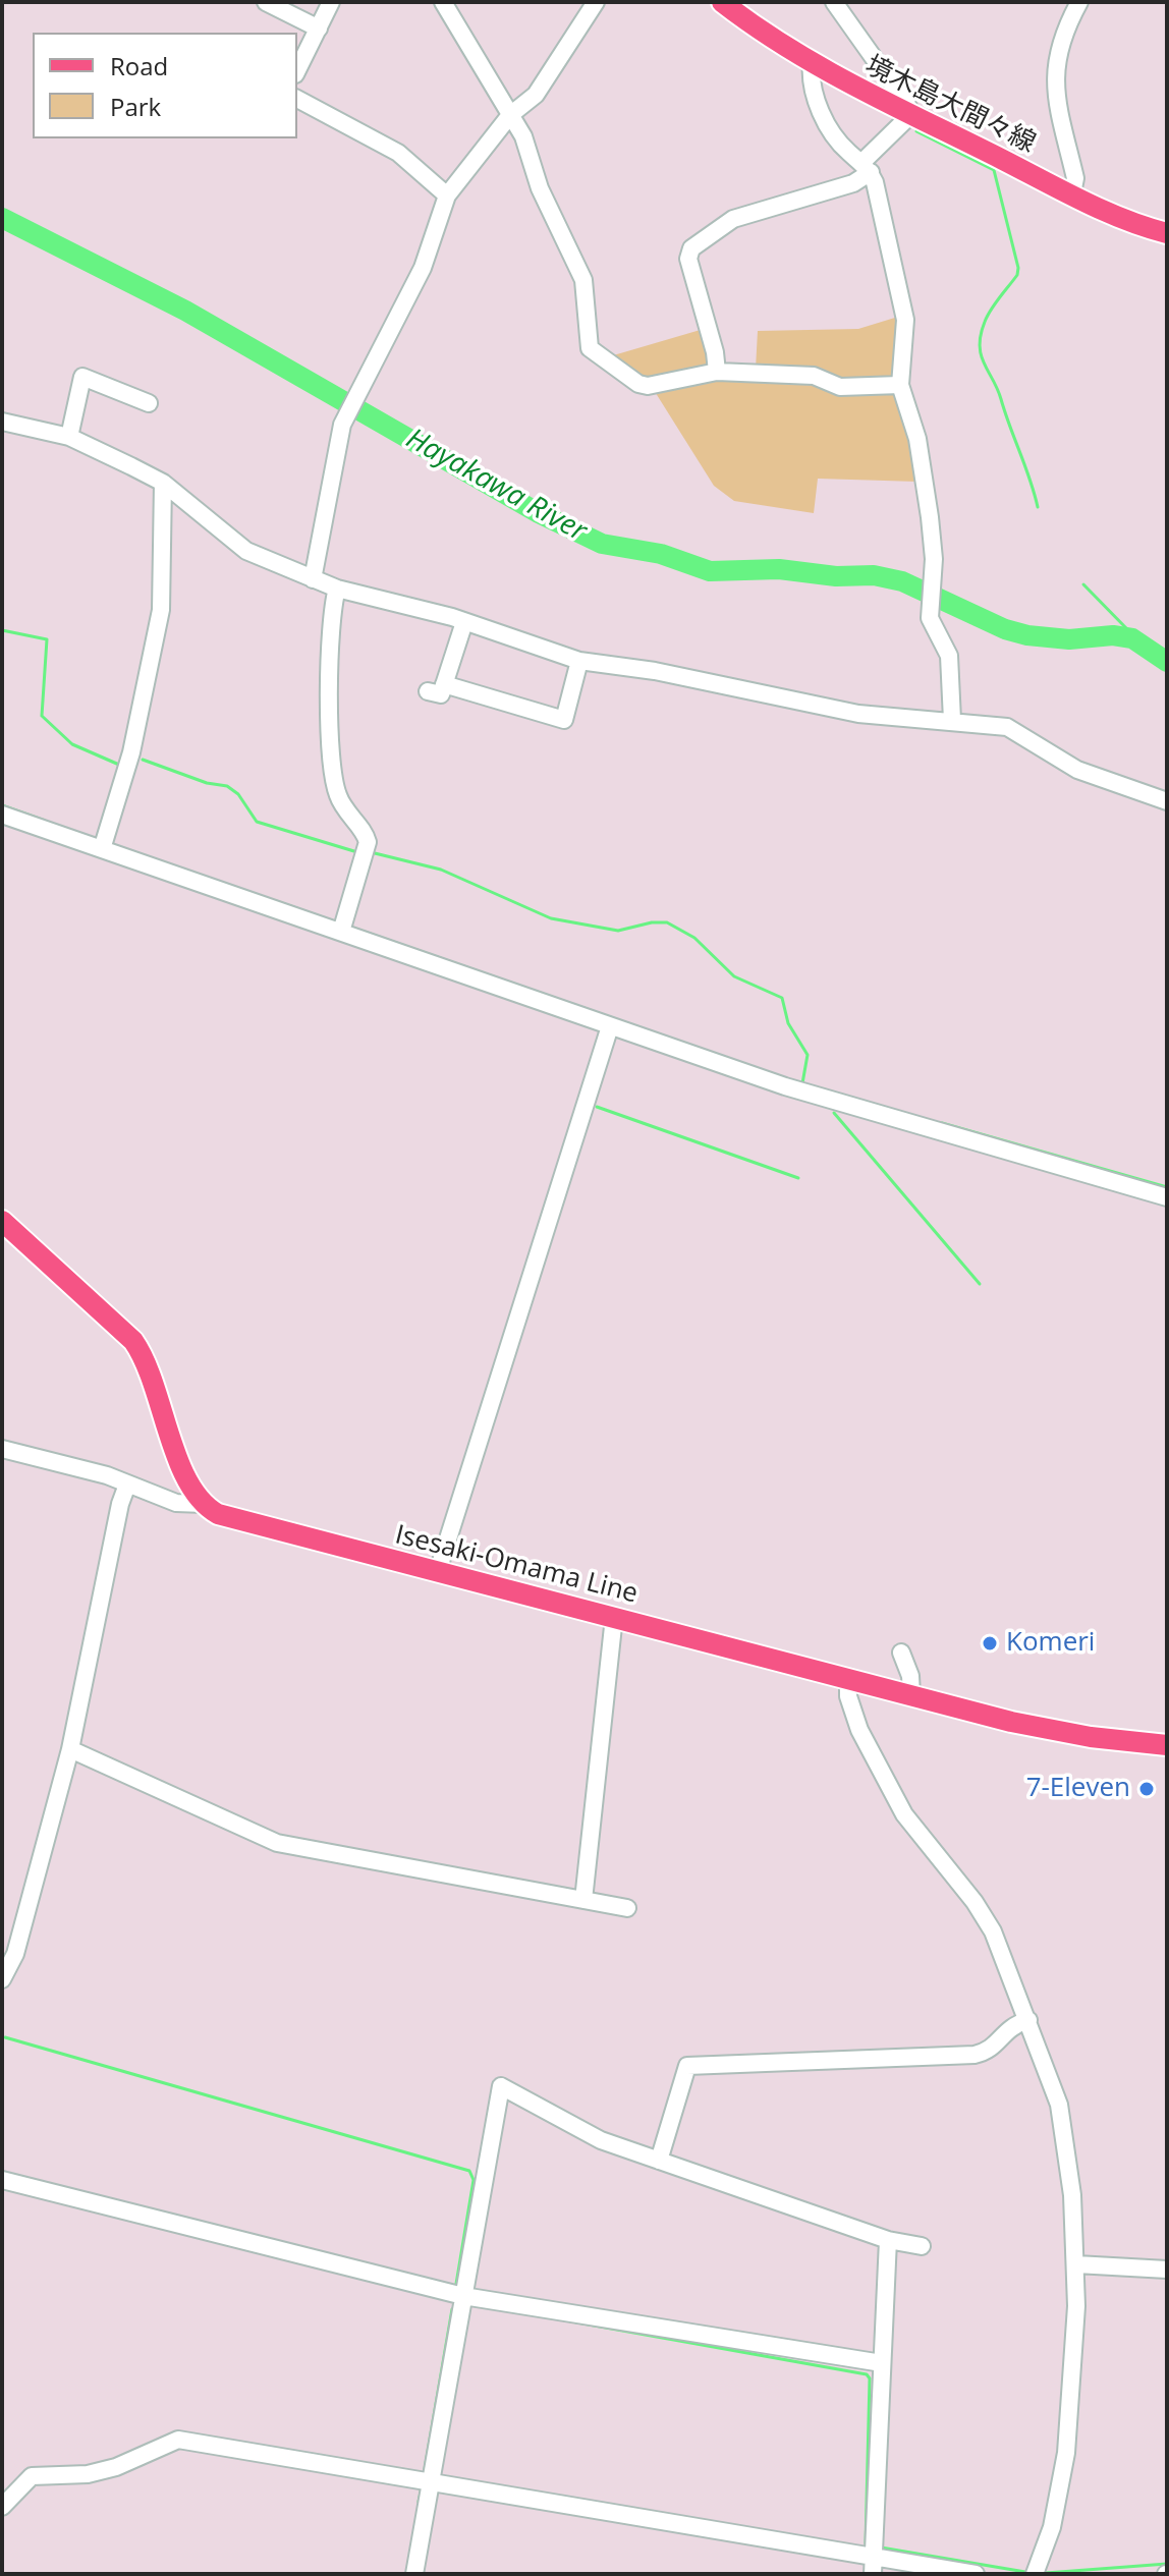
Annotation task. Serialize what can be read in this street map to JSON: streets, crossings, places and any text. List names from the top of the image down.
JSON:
{
  "streets": {
    "main road": ["境木島大間々線", "Isesaki-Omama Line"]
  },
  "water": ["Hayakawa River"],
  "places": ["Komeri", "7-Eleven"],
  "legend": ["Road", "Park"]
}
